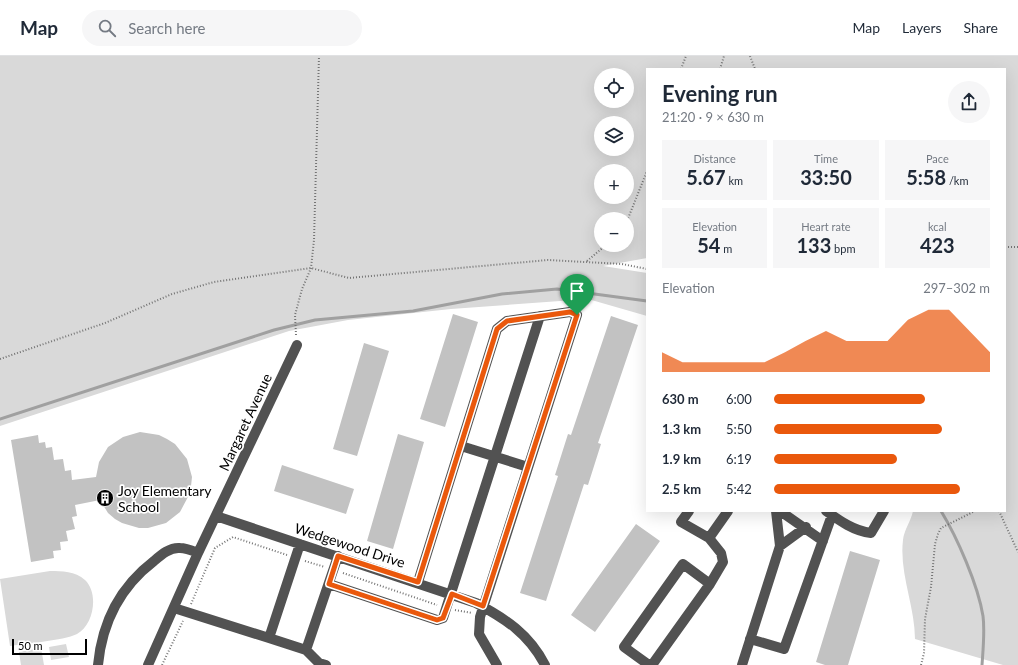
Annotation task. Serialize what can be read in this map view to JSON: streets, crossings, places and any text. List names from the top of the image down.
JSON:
{
  "streets": {
    "street": ["Margaret Avenue", "Wedgewood Drive"]
  },
  "crossings": [
    ["Margaret Avenue", "Wedgewood Drive"]
  ],
  "places": {
    "building": ["Joy Elementary School"]
  },
  "scale_bar": "50 m",
  "page": {
    "header": "Map",
    "search": "Search here",
    "nav": ["Map", "Layers", "Share"],
    "map_buttons": ["+", "−"],
    "heading": ["Evening run", "21:20 · 9 × 630 m"],
    "stats": [
      ["Distance", "5.67 km"],
      ["Time", "33:50"],
      ["Pace", "5:58 /km"],
      ["Elevation", "54 m"],
      ["Heart rate", "133 bpm"],
      ["kcal", "423"]
    ],
    "chart": ["Elevation", "297–302 m"],
    "list": [
      {
        "name": "630 m",
        "note": "6:00"
      },
      {
        "name": "1.3 km",
        "note": "5:50"
      },
      {
        "name": "1.9 km",
        "note": "6:19"
      },
      {
        "name": "2.5 km",
        "note": "5:42"
      }
    ],
    "scale": "50 m"
  }
}
